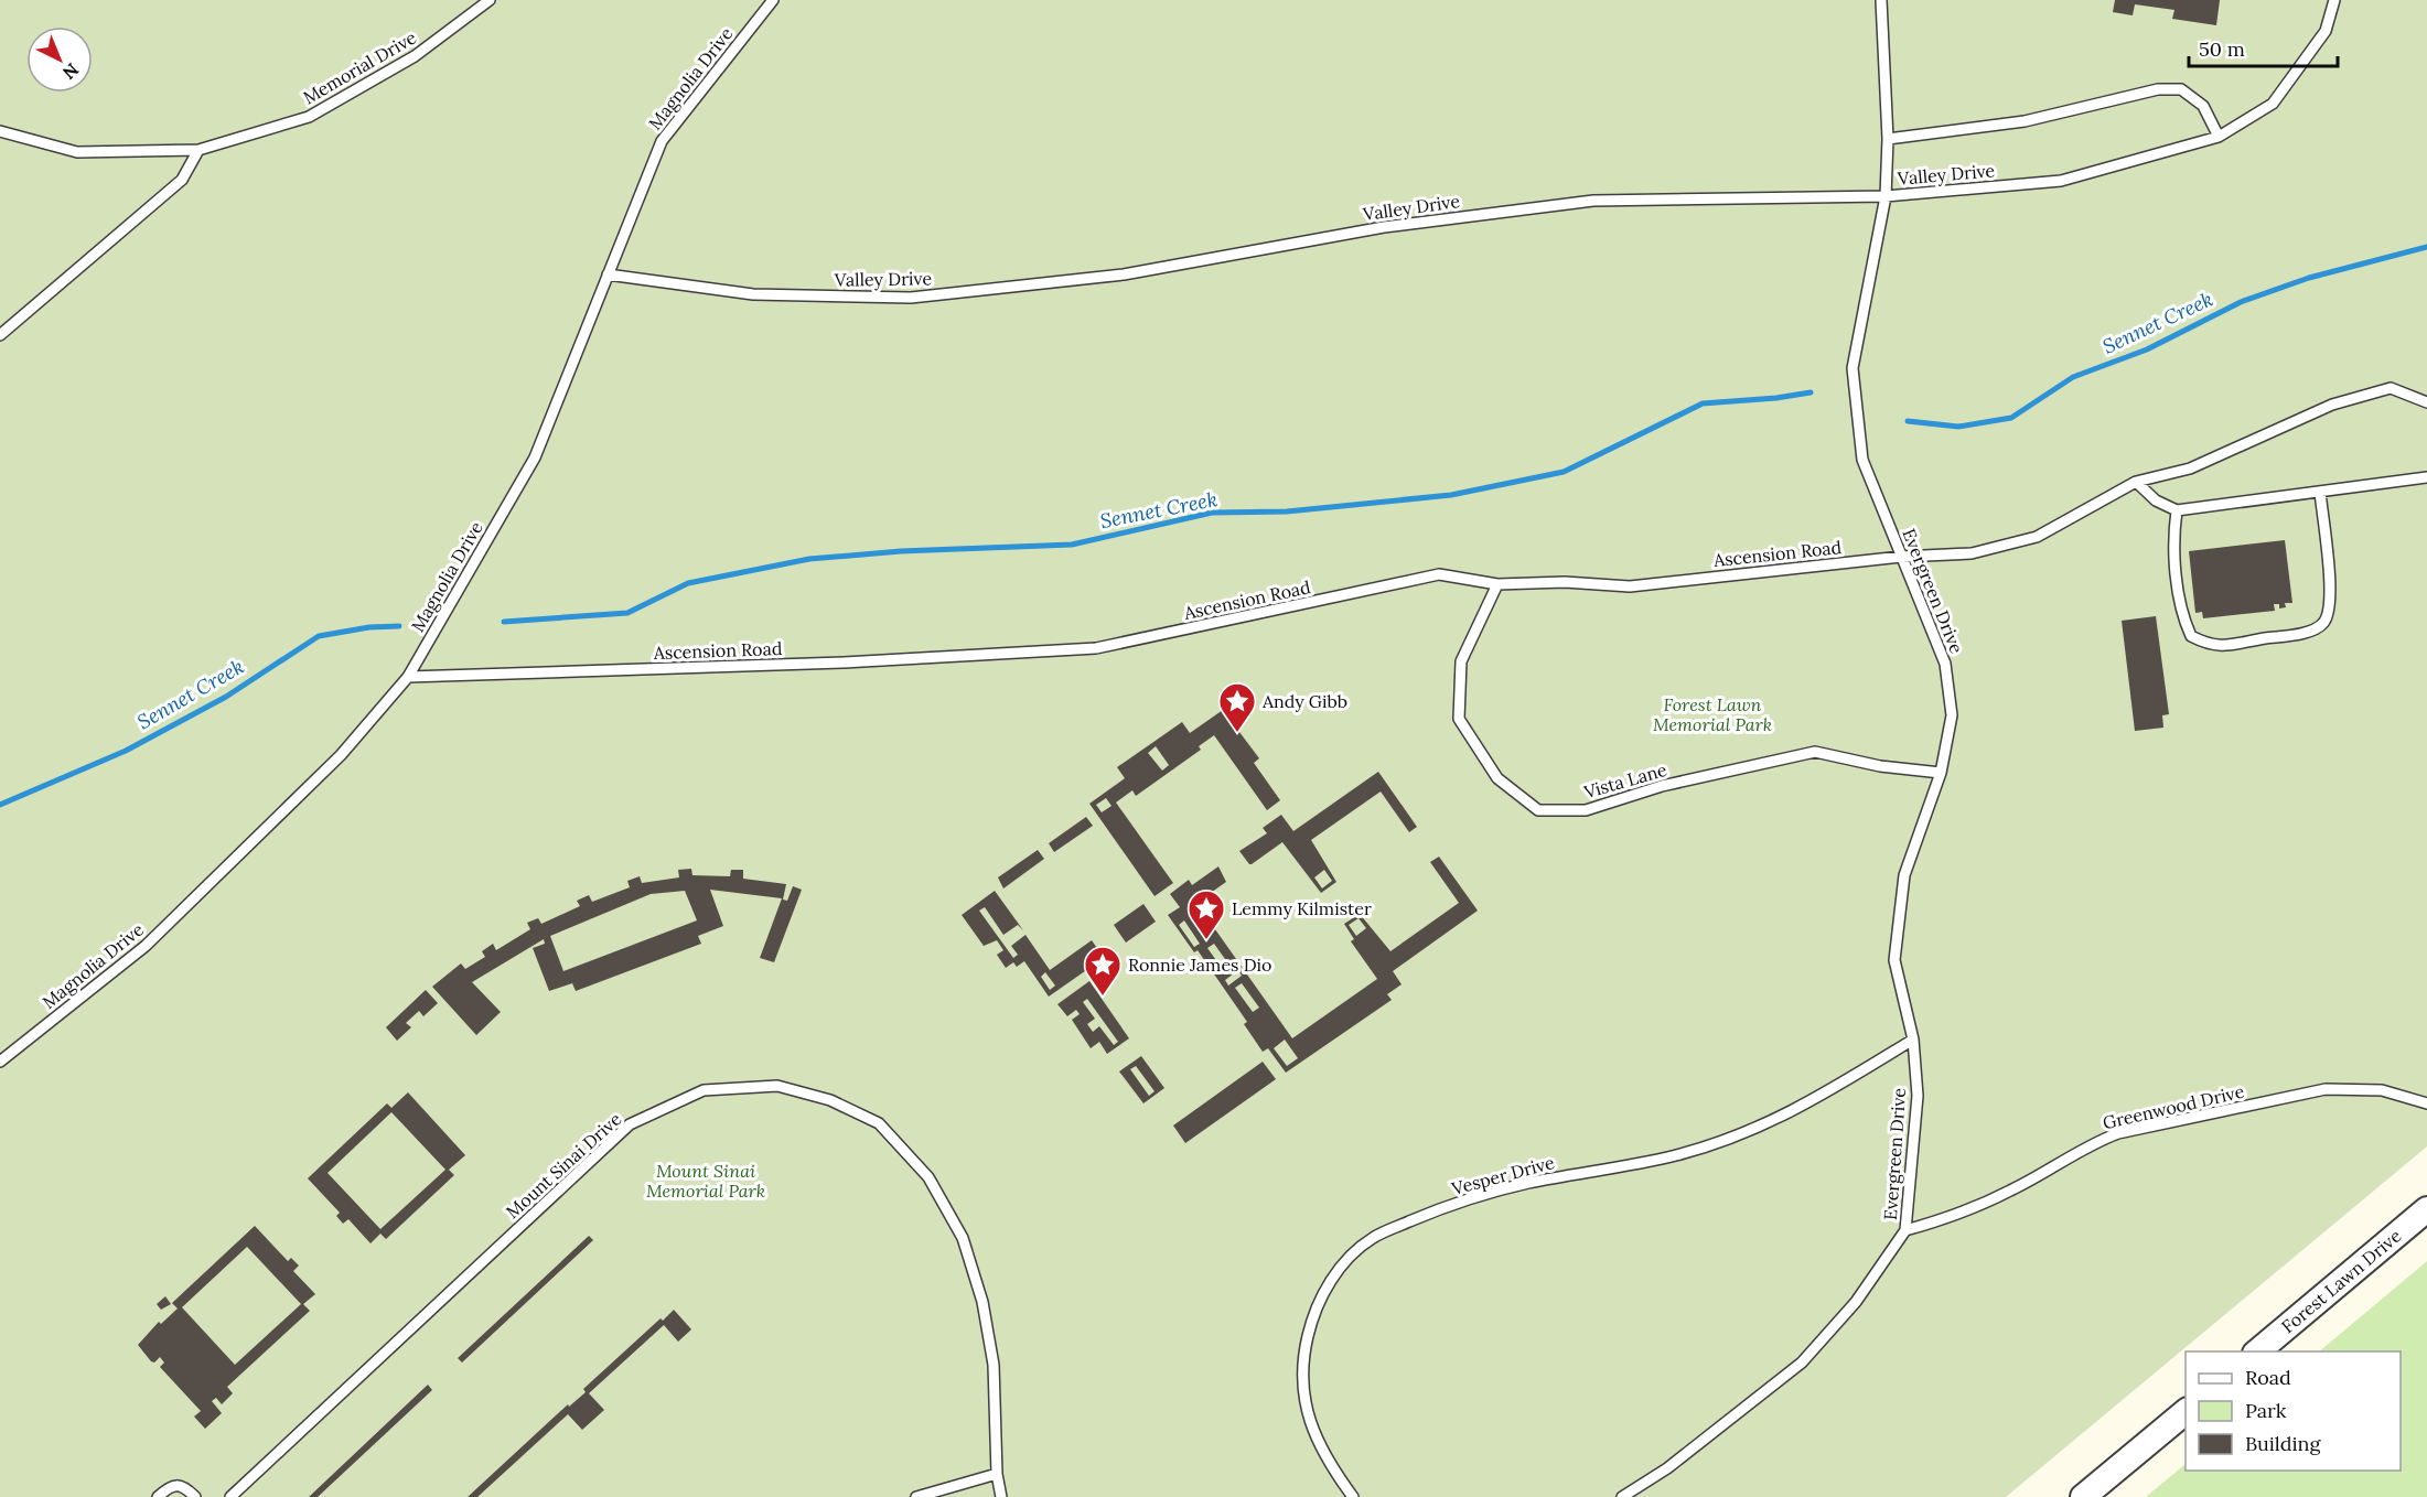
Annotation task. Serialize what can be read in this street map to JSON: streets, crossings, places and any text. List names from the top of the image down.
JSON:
{
  "streets": {
    "street": ["Forest Lawn Drive"],
    "lane": [
      "Memorial Drive",
      "Magnolia Drive",
      "Valley Drive",
      "Ascension Road",
      "Evergreen Drive",
      "Vista Lane",
      "Greenwood Drive",
      "Mount Sinai Drive",
      "Vesper Drive"
    ]
  },
  "crossings": [
    ["Magnolia Drive", "Valley Drive"],
    ["Magnolia Drive", "Ascension Road"],
    ["Valley Drive", "Evergreen Drive"],
    ["Ascension Road", "Evergreen Drive"],
    ["Ascension Road", "Vista Lane"],
    ["Evergreen Drive", "Vista Lane"],
    ["Evergreen Drive", "Greenwood Drive"],
    ["Evergreen Drive", "Vesper Drive"]
  ],
  "water": ["Sennet Creek"],
  "parks": ["Forest Lawn Memorial Park", "Mount Sinai Memorial Park"],
  "places": {
    "place": ["Andy Gibb", "Lemmy Kilmister", "Ronnie James Dio"]
  },
  "legend": ["Road", "Park", "Building"],
  "scale_bar": "50 m",
  "north": "bottom right"
}
